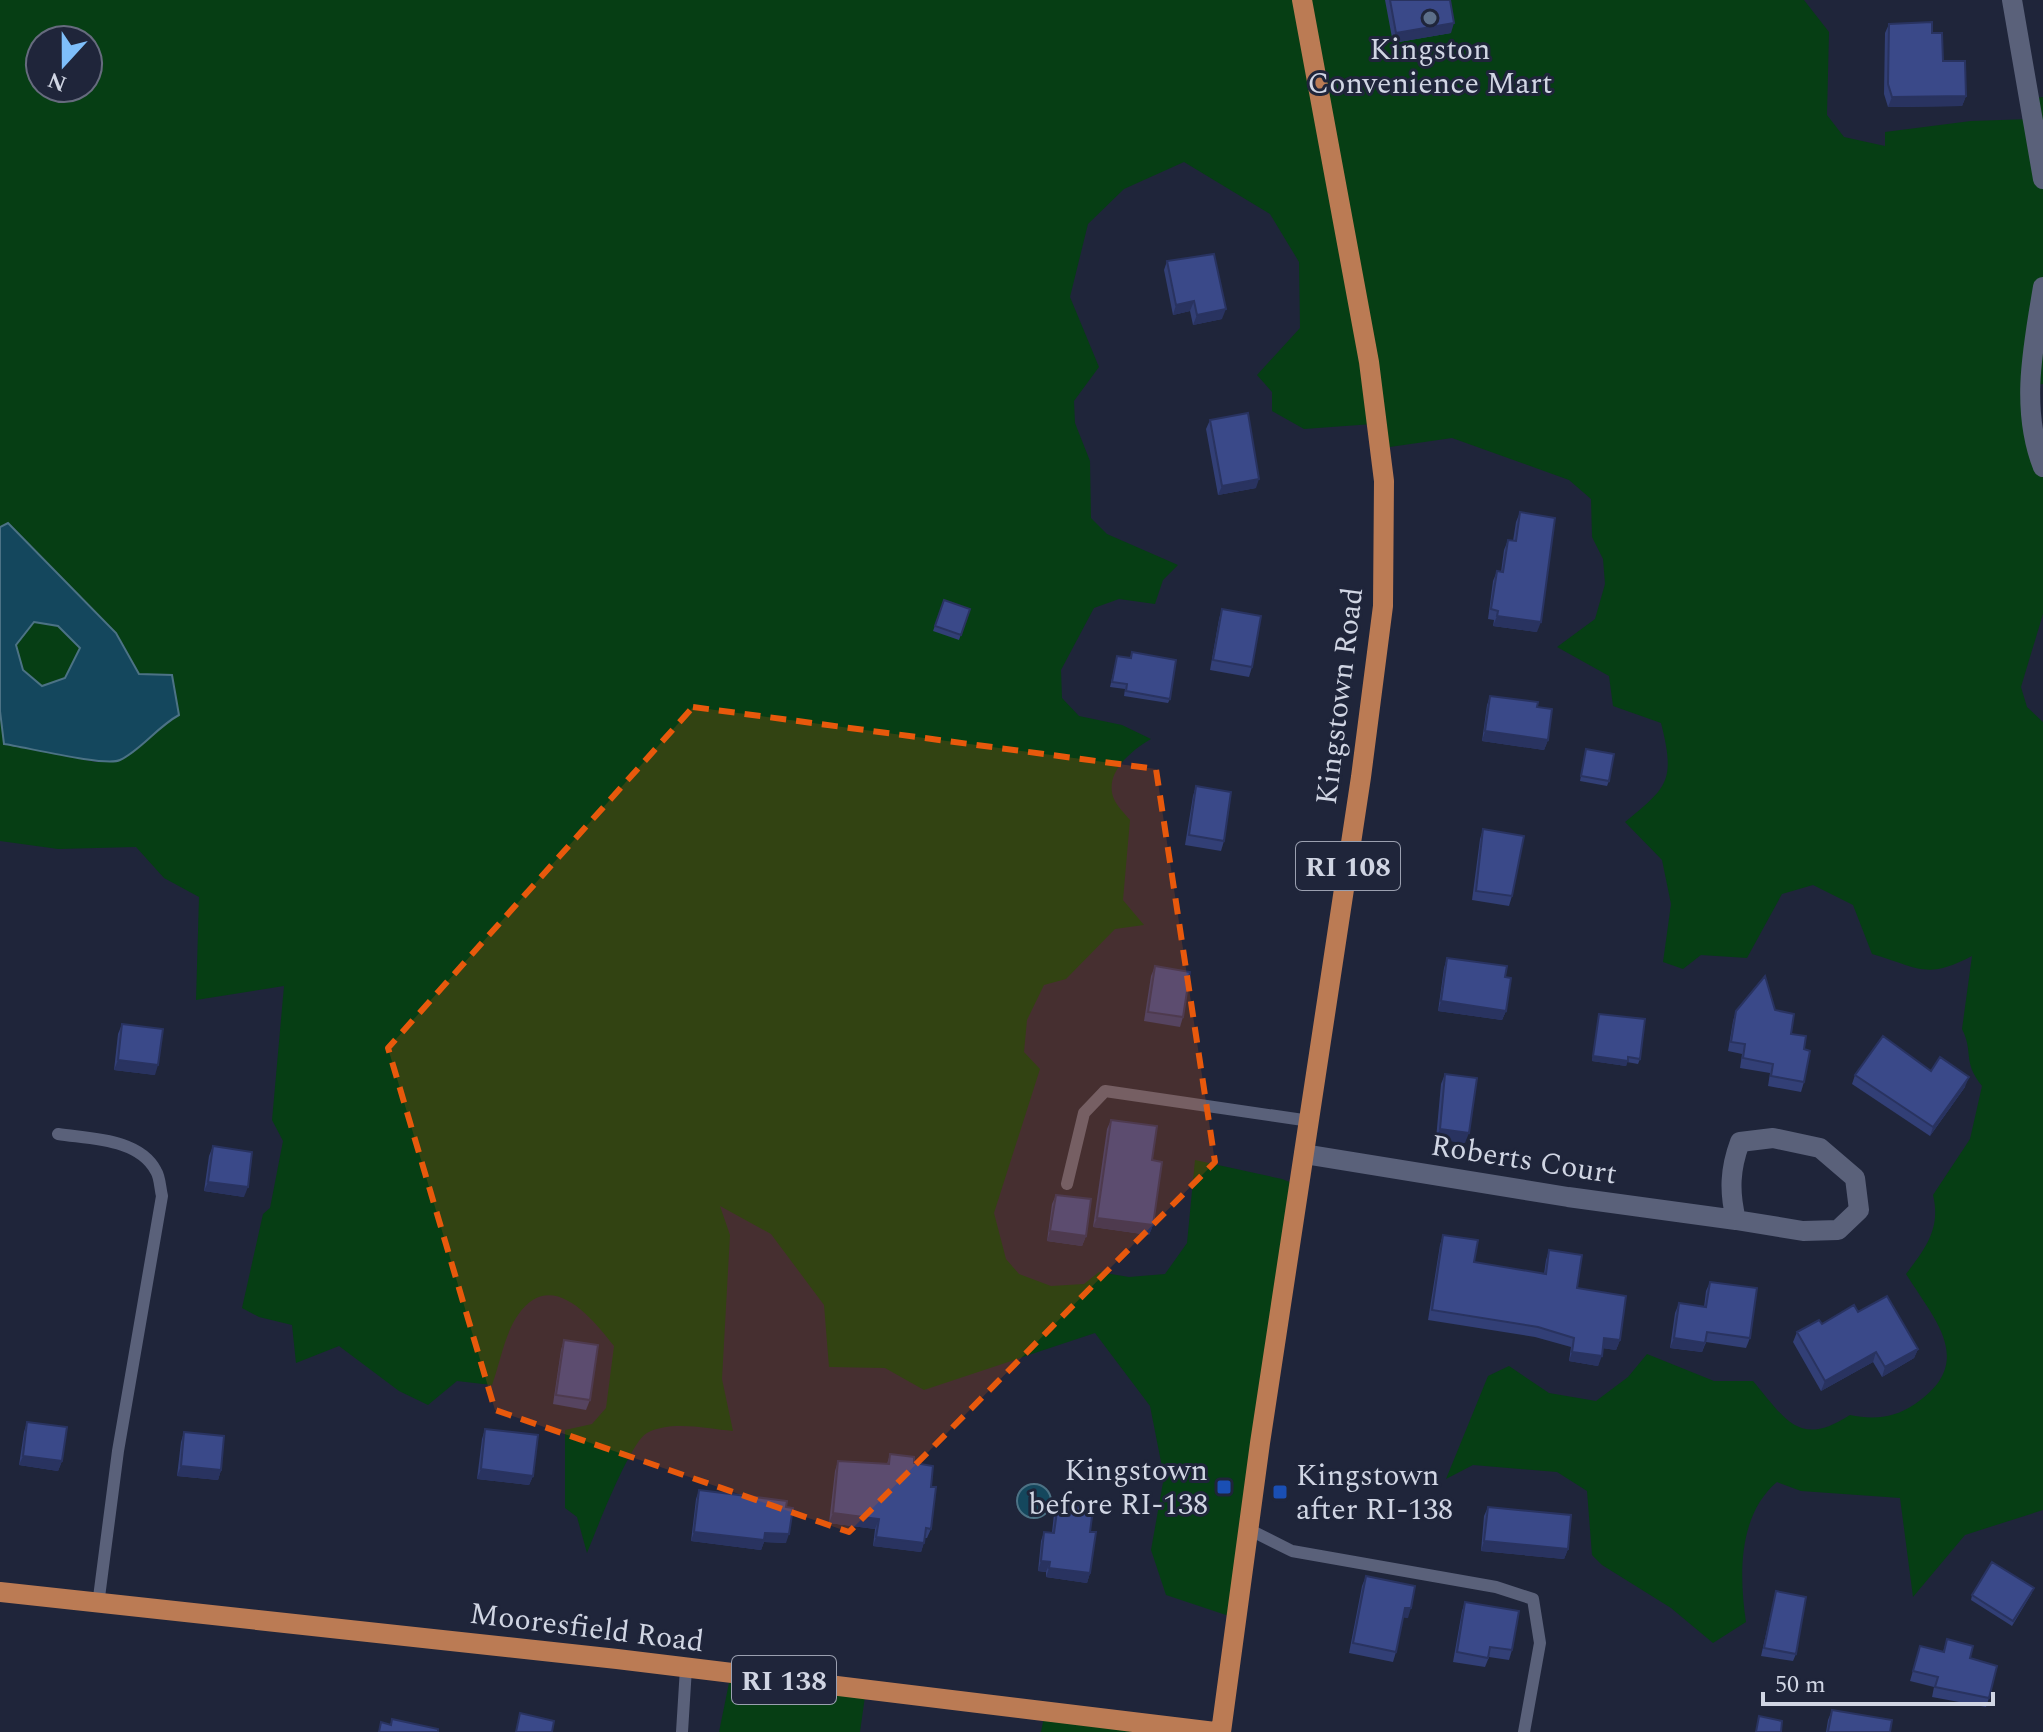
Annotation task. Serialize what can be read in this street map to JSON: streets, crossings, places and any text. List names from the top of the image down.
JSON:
{
  "streets": {
    "main road": [
      "Kingstown Road",
      "RI 108",
      "Mooresfield Road",
      "RI 138"
    ],
    "street": ["Roberts Court"]
  },
  "crossings": [
    ["Kingstown Road", "Roberts Court"],
    ["Kingstown Road", "Mooresfield Road"]
  ],
  "places": {
    "other": ["Kingston Convenience Mart"],
    "transit": ["Kingstown before RI-138", "Kingstown after RI-138"]
  },
  "scale_bar": "50 m",
  "north": "bottom"
}
